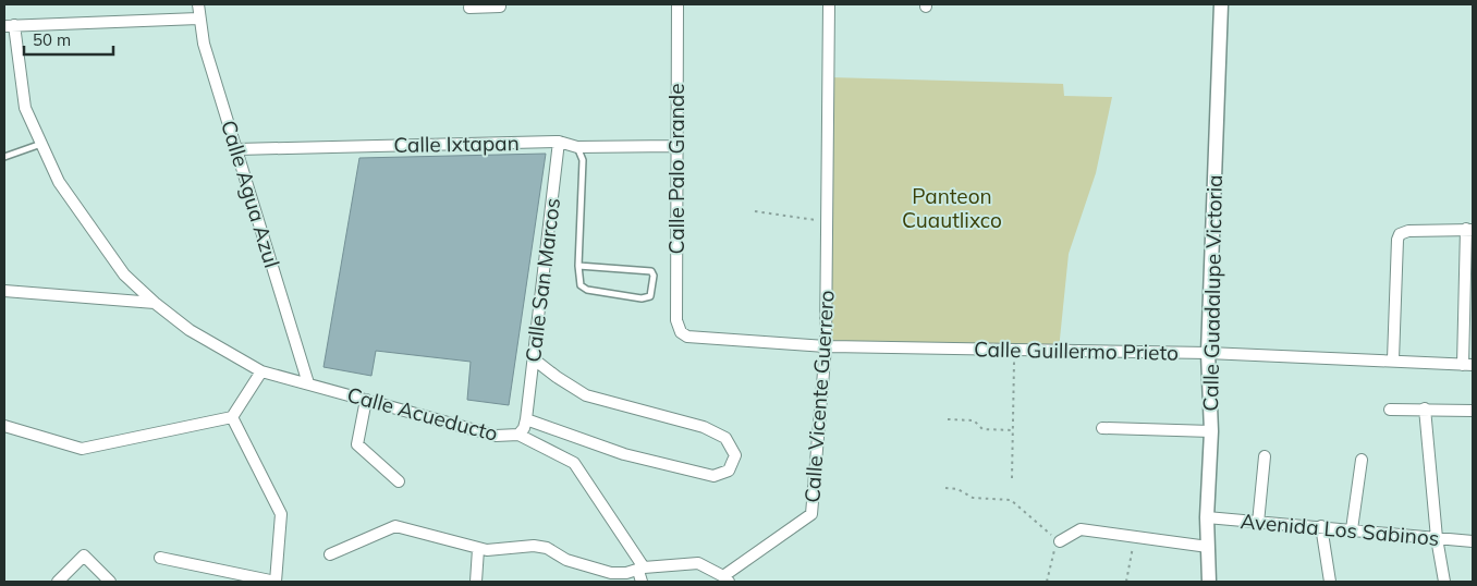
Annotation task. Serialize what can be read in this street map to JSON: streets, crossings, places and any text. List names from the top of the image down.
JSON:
{
  "streets": {
    "street": [
      "Calle Ixtapan",
      "Calle Palo Grande",
      "Calle Agua Azul",
      "Calle San Marcos",
      "Calle Guadalupe Victoria",
      "Calle Guillermo Prieto",
      "Calle Vicente Guerrero",
      "Calle Acueducto",
      "Avenida Los Sabinos"
    ]
  },
  "crossings": [
    ["Calle Ixtapan", "Calle Palo Grande"],
    ["Calle Ixtapan", "Calle Agua Azul"],
    ["Calle Ixtapan", "Calle San Marcos"],
    ["Calle Palo Grande", "Calle Guillermo Prieto"],
    ["Calle Agua Azul", "Calle Acueducto"],
    ["Calle San Marcos", "Calle Acueducto"],
    ["Calle Guadalupe Victoria", "Calle Guillermo Prieto"],
    ["Calle Guadalupe Victoria", "Avenida Los Sabinos"],
    ["Calle Guillermo Prieto", "Calle Vicente Guerrero"]
  ],
  "parks": ["Panteon Cuautlixco"],
  "scale_bar": "50 m"
}
